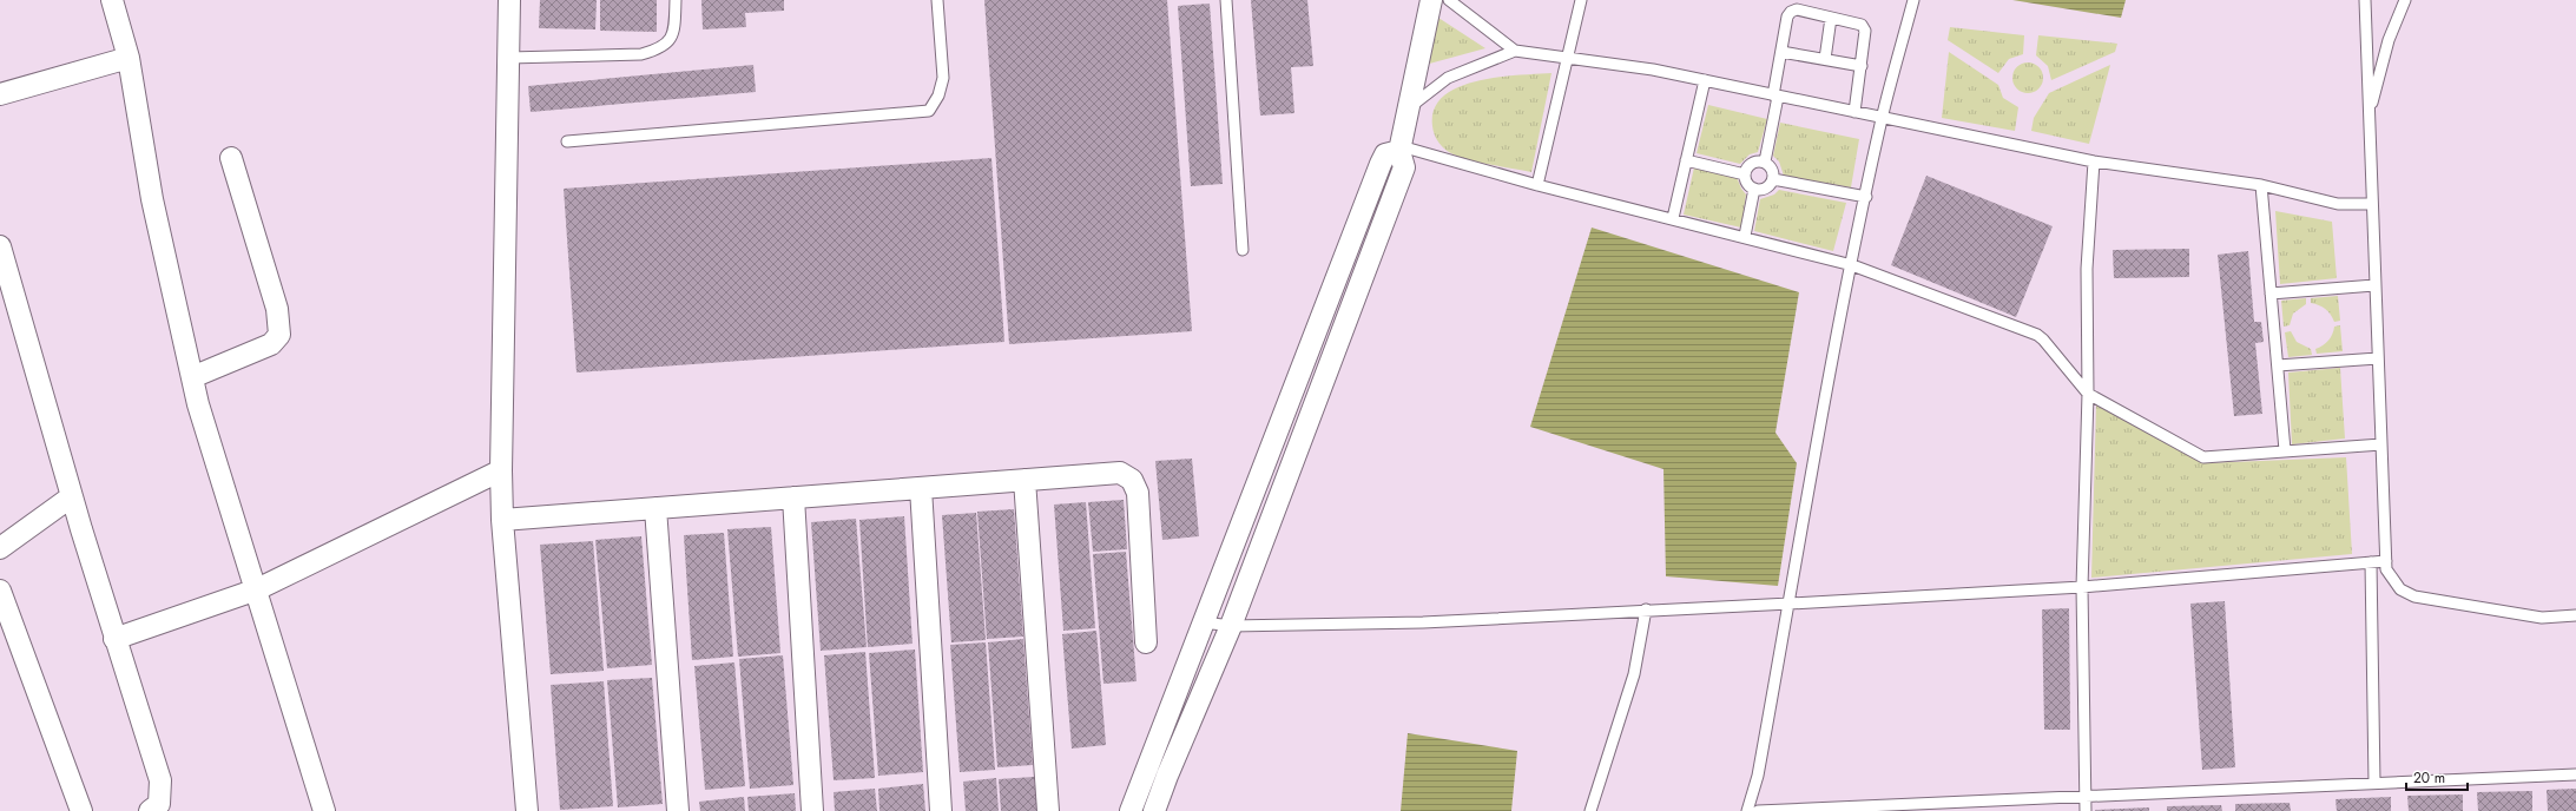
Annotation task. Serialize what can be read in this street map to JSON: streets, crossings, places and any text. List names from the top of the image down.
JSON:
{
  "scale_bar": "20 m"
}
